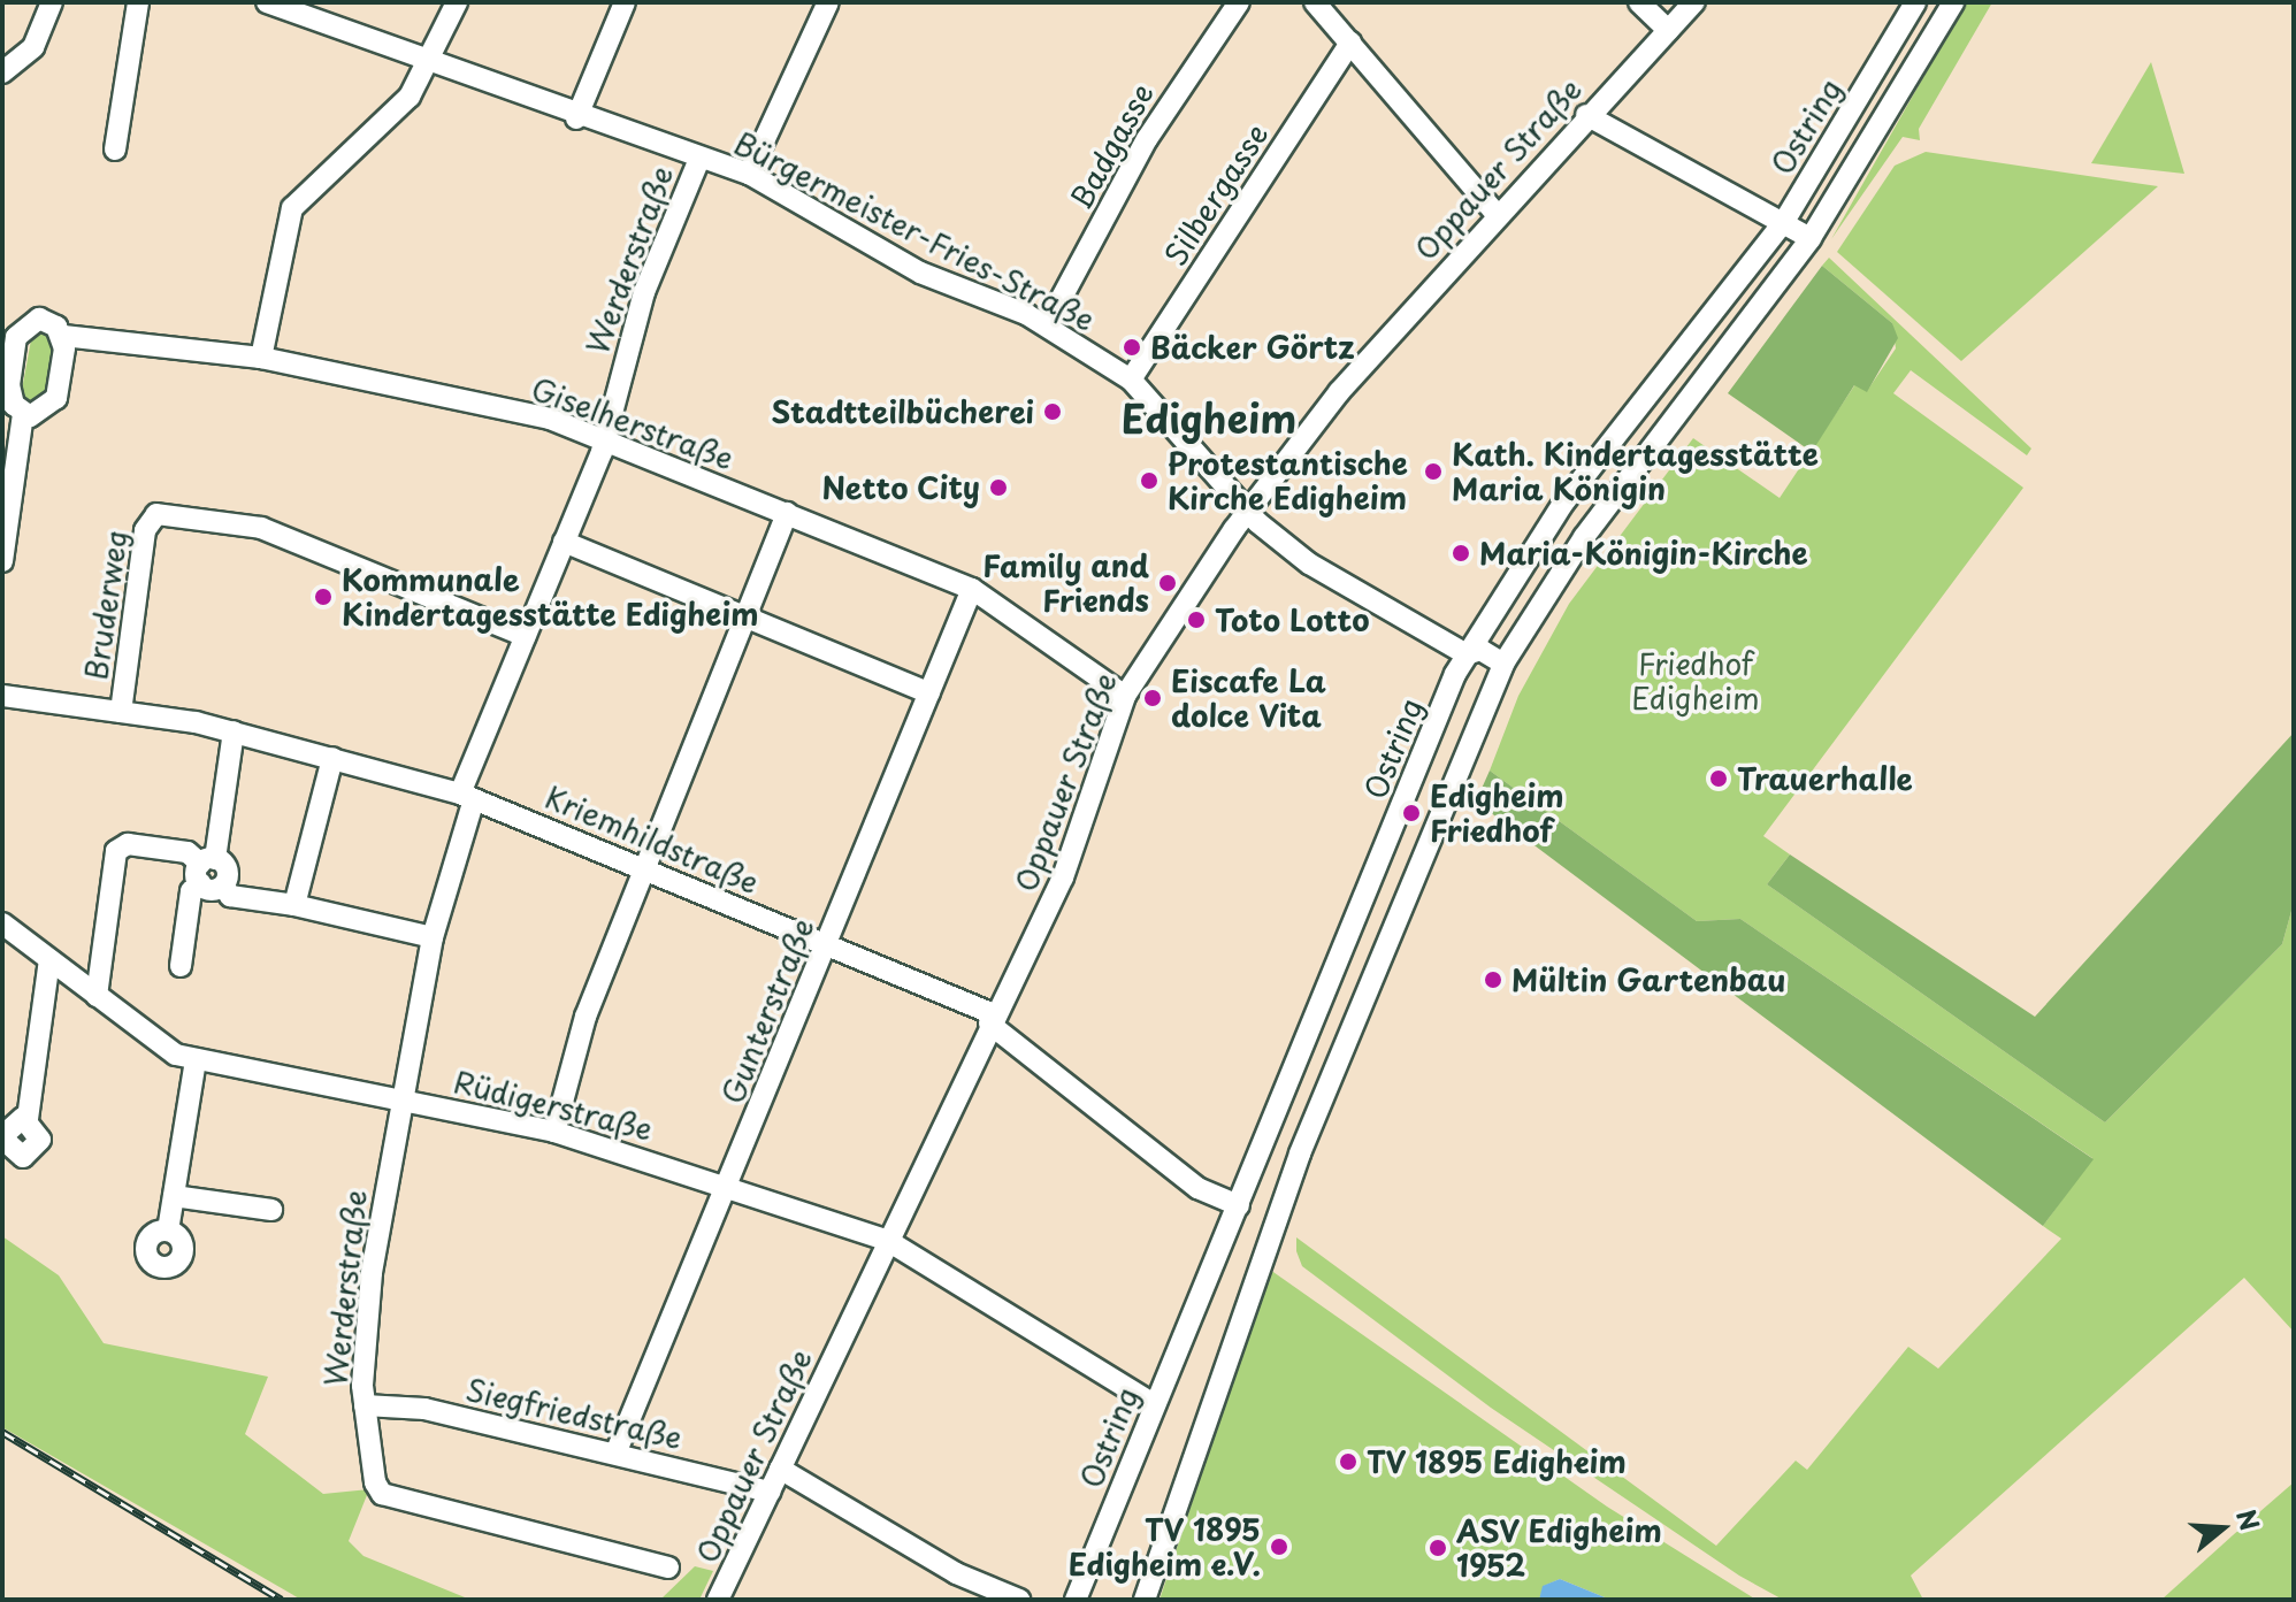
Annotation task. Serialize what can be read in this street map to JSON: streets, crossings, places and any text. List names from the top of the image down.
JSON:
{
  "streets": {
    "street": [
      "Ostring",
      "Badgasse",
      "Oppauer Straße",
      "Silbergasse",
      "Bürgermeister-Fries-Straße",
      "Werderstraße",
      "Giselherstraße",
      "Bruderweg",
      "Kriemhildstraße",
      "Gunterstraße",
      "Rüdigerstraße",
      "Siegfriedstraße"
    ]
  },
  "crossings": [
    ["Ostring", "Bürgermeister-Fries-Straße"],
    ["Ostring", "Kriemhildstraße"],
    ["Ostring", "Rüdigerstraße"],
    ["Badgasse", "Bürgermeister-Fries-Straße"],
    ["Oppauer Straße", "Bürgermeister-Fries-Straße"],
    ["Oppauer Straße", "Giselherstraße"],
    ["Oppauer Straße", "Kriemhildstraße"],
    ["Oppauer Straße", "Rüdigerstraße"],
    ["Oppauer Straße", "Siegfriedstraße"],
    ["Silbergasse", "Bürgermeister-Fries-Straße"],
    ["Bürgermeister-Fries-Straße", "Werderstraße"],
    ["Werderstraße", "Giselherstraße"],
    ["Werderstraße", "Bruderweg"],
    ["Werderstraße", "Kriemhildstraße"],
    ["Werderstraße", "Rüdigerstraße"],
    ["Werderstraße", "Siegfriedstraße"],
    ["Giselherstraße", "Gunterstraße"],
    ["Bruderweg", "Kriemhildstraße"],
    ["Kriemhildstraße", "Gunterstraße"],
    ["Gunterstraße", "Rüdigerstraße"],
    ["Gunterstraße", "Siegfriedstraße"]
  ],
  "districts": ["Edigheim"],
  "parks": ["Friedhof Edigheim"],
  "places": [
    "Bäcker Görtz",
    "Stadtteilbücherei",
    "Kath. Kindertagesstätte Maria Königin",
    "Protestantische Kirche Edigheim",
    "Netto City",
    "Maria-Königin-Kirche",
    "Family and Friends",
    "Kommunale Kindertagesstätte Edigheim",
    "Toto Lotto",
    "Eiscafe La dolce Vita",
    "Trauerhalle",
    "Edigheim Friedhof",
    "Mültin Gartenbau",
    "TV 1895 Edigheim",
    "TV 1895 Edigheim e.V.",
    "ASV Edigheim 1952"
  ],
  "north": "right"
}
